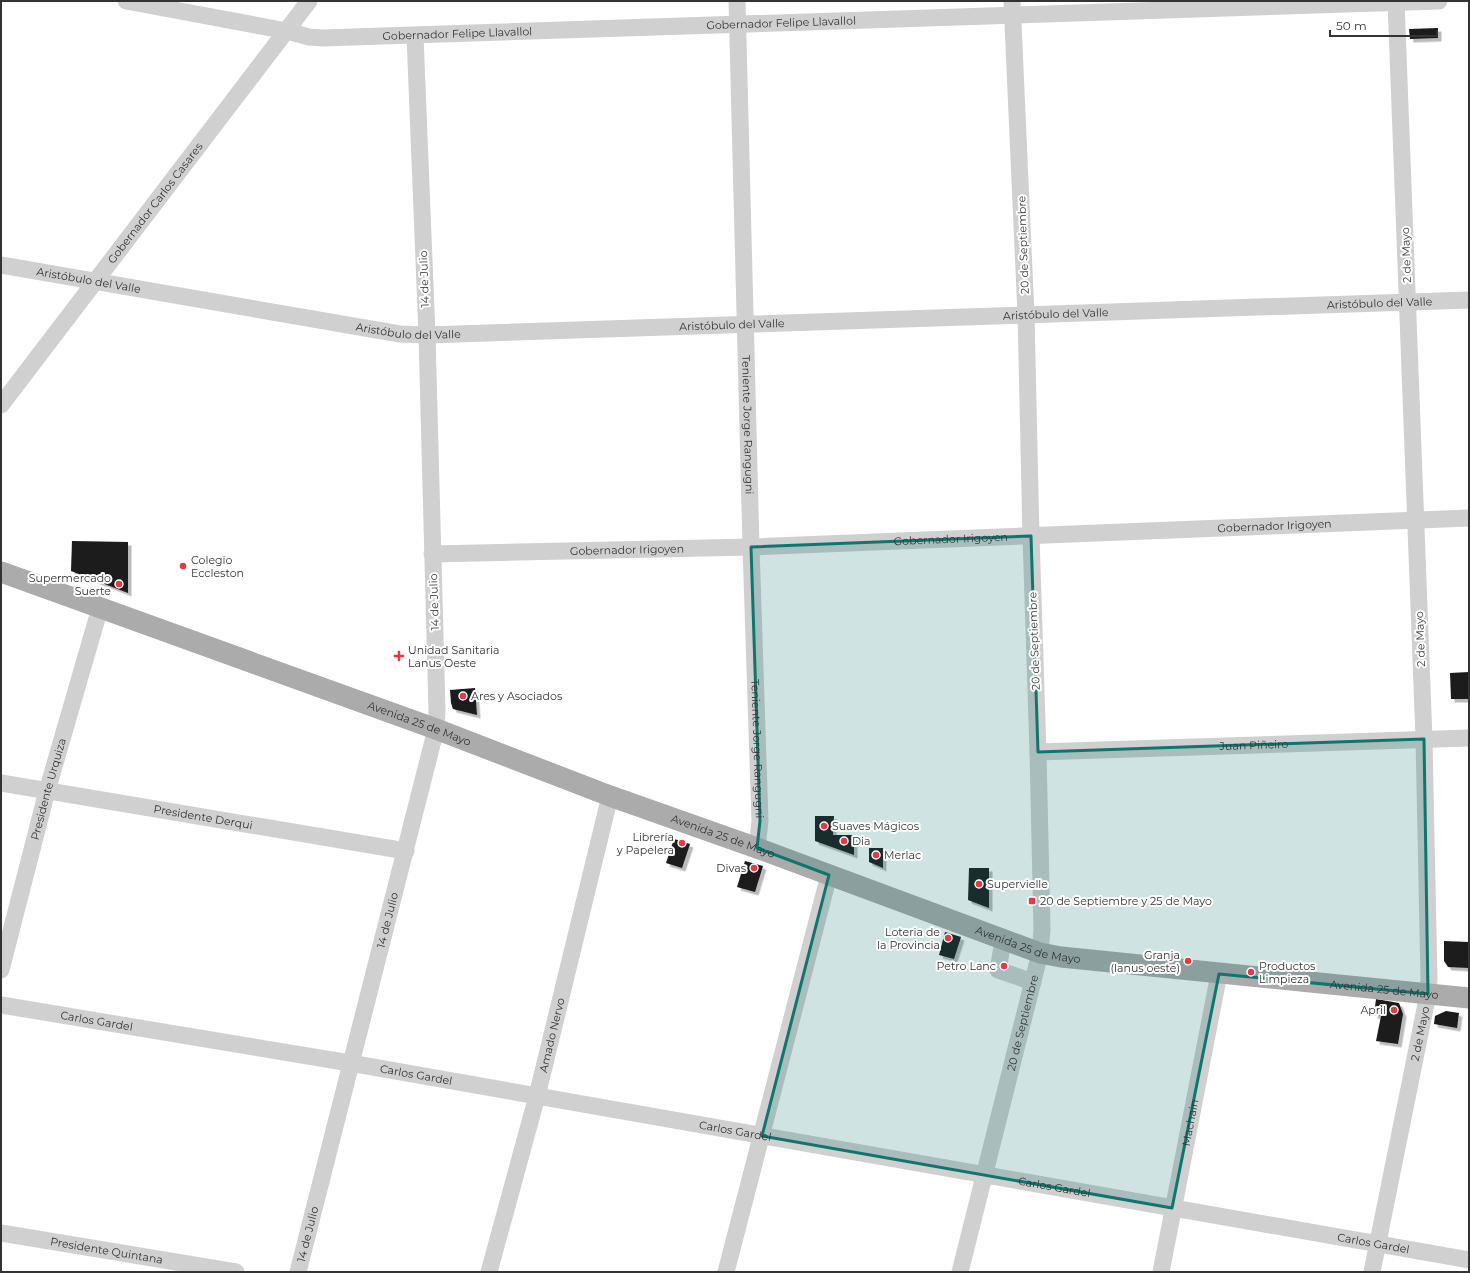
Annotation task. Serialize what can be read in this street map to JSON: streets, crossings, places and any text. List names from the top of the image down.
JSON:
{
  "streets": {
    "main road": ["Avenida 25 de Mayo"],
    "street": [
      "Gobernador Felipe Llavallol",
      "Gobernador Carlos Casares",
      "20 de Septiembre",
      "2 de Mayo",
      "14 de Julio",
      "Aristóbulo del Valle",
      "Teniente Jorge Rangugni",
      "Gobernador Irigoyen",
      "Juan Piñeiro",
      "Presidente Urquiza",
      "Presidente Derqui",
      "Carlos Gardel",
      "Amado Nervo",
      "Machain",
      "Presidente Quintana"
    ]
  },
  "crossings": [
    ["Gobernador Felipe Llavallol", "Gobernador Carlos Casares"],
    ["Gobernador Felipe Llavallol", "20 de Septiembre"],
    ["Gobernador Felipe Llavallol", "2 de Mayo"],
    ["Gobernador Felipe Llavallol", "14 de Julio"],
    ["Gobernador Felipe Llavallol", "Teniente Jorge Rangugni"],
    ["Gobernador Carlos Casares", "Aristóbulo del Valle"],
    ["20 de Septiembre", "Aristóbulo del Valle"],
    ["20 de Septiembre", "Gobernador Irigoyen"],
    ["20 de Septiembre", "Avenida 25 de Mayo"],
    ["20 de Septiembre", "Juan Piñeiro"],
    ["20 de Septiembre", "Carlos Gardel"],
    ["2 de Mayo", "Aristóbulo del Valle"],
    ["2 de Mayo", "Gobernador Irigoyen"],
    ["2 de Mayo", "Avenida 25 de Mayo"],
    ["2 de Mayo", "Juan Piñeiro"],
    ["2 de Mayo", "Carlos Gardel"],
    ["14 de Julio", "Aristóbulo del Valle"],
    ["14 de Julio", "Gobernador Irigoyen"],
    ["14 de Julio", "Avenida 25 de Mayo"],
    ["14 de Julio", "Presidente Derqui"],
    ["14 de Julio", "Carlos Gardel"],
    ["Aristóbulo del Valle", "Teniente Jorge Rangugni"],
    ["Teniente Jorge Rangugni", "Gobernador Irigoyen"],
    ["Teniente Jorge Rangugni", "Avenida 25 de Mayo"],
    ["Avenida 25 de Mayo", "Presidente Urquiza"],
    ["Avenida 25 de Mayo", "Amado Nervo"],
    ["Avenida 25 de Mayo", "Machain"],
    ["Presidente Urquiza", "Presidente Derqui"],
    ["Carlos Gardel", "Amado Nervo"],
    ["Carlos Gardel", "Machain"]
  ],
  "places": {
    "other": [
      "Colegio Eccleston",
      "Supermercado Suerte",
      "Ares y Asociados",
      "Suaves Mágicos",
      "Dia",
      "Librería y Papelera",
      "Merlac",
      "Divas",
      "Supervielle",
      "Loteria de la Provincia",
      "Granja (lanus oeste)",
      "Petro Lanc",
      "Productos Limpieza",
      "April"
    ],
    "health": ["Unidad Sanitaria Lanus Oeste"],
    "transit": ["20 de Septiembre y 25 de Mayo"]
  },
  "scale_bar": "50 m"
}
